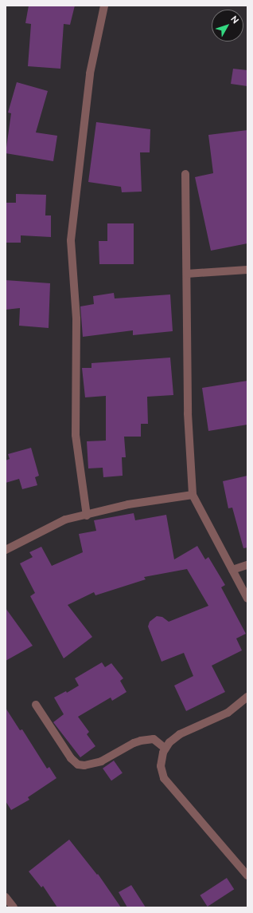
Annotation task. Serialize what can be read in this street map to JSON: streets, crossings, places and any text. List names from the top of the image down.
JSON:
{
  "north": "top right"
}
